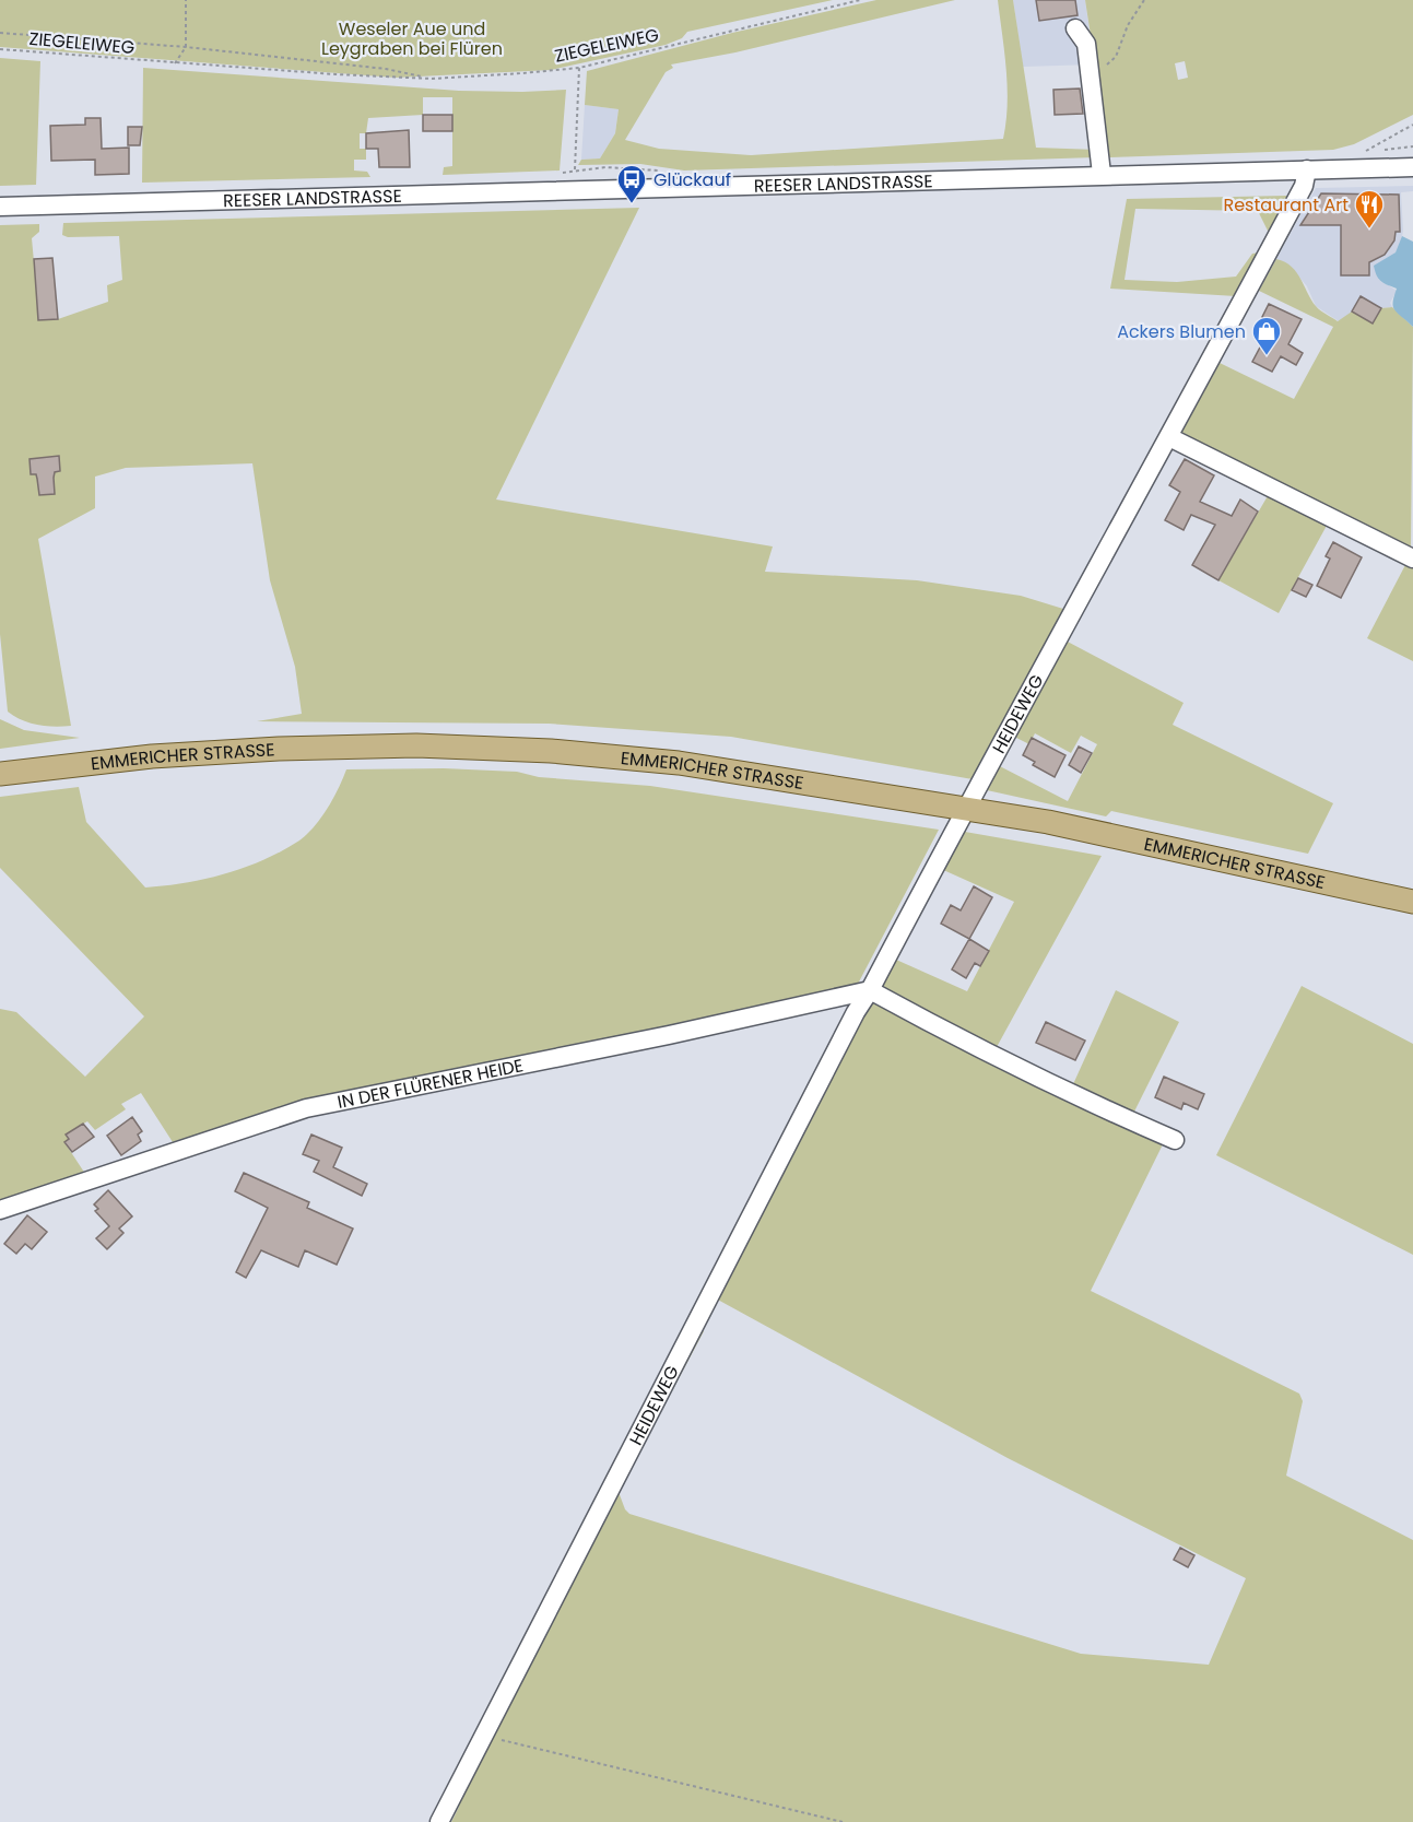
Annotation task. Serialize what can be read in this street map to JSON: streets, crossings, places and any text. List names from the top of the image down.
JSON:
{
  "streets": {
    "main road": ["EMMERICHER STRASSE"],
    "street": ["REESER LANDSTRASSE", "HEIDEWEG", "IN DER FLÜRENER HEIDE"],
    "path": ["ZIEGELEIWEG"]
  },
  "crossings": [
    ["REESER LANDSTRASSE", "HEIDEWEG"],
    ["HEIDEWEG", "EMMERICHER STRASSE"],
    ["HEIDEWEG", "IN DER FLÜRENER HEIDE"]
  ],
  "parks": ["Weseler Aue und Leygraben bei Flüren"],
  "places": {
    "bus stop": ["Glückauf"],
    "restaurant": ["Restaurant Art"],
    "shop": ["Ackers Blumen"]
  }
}
